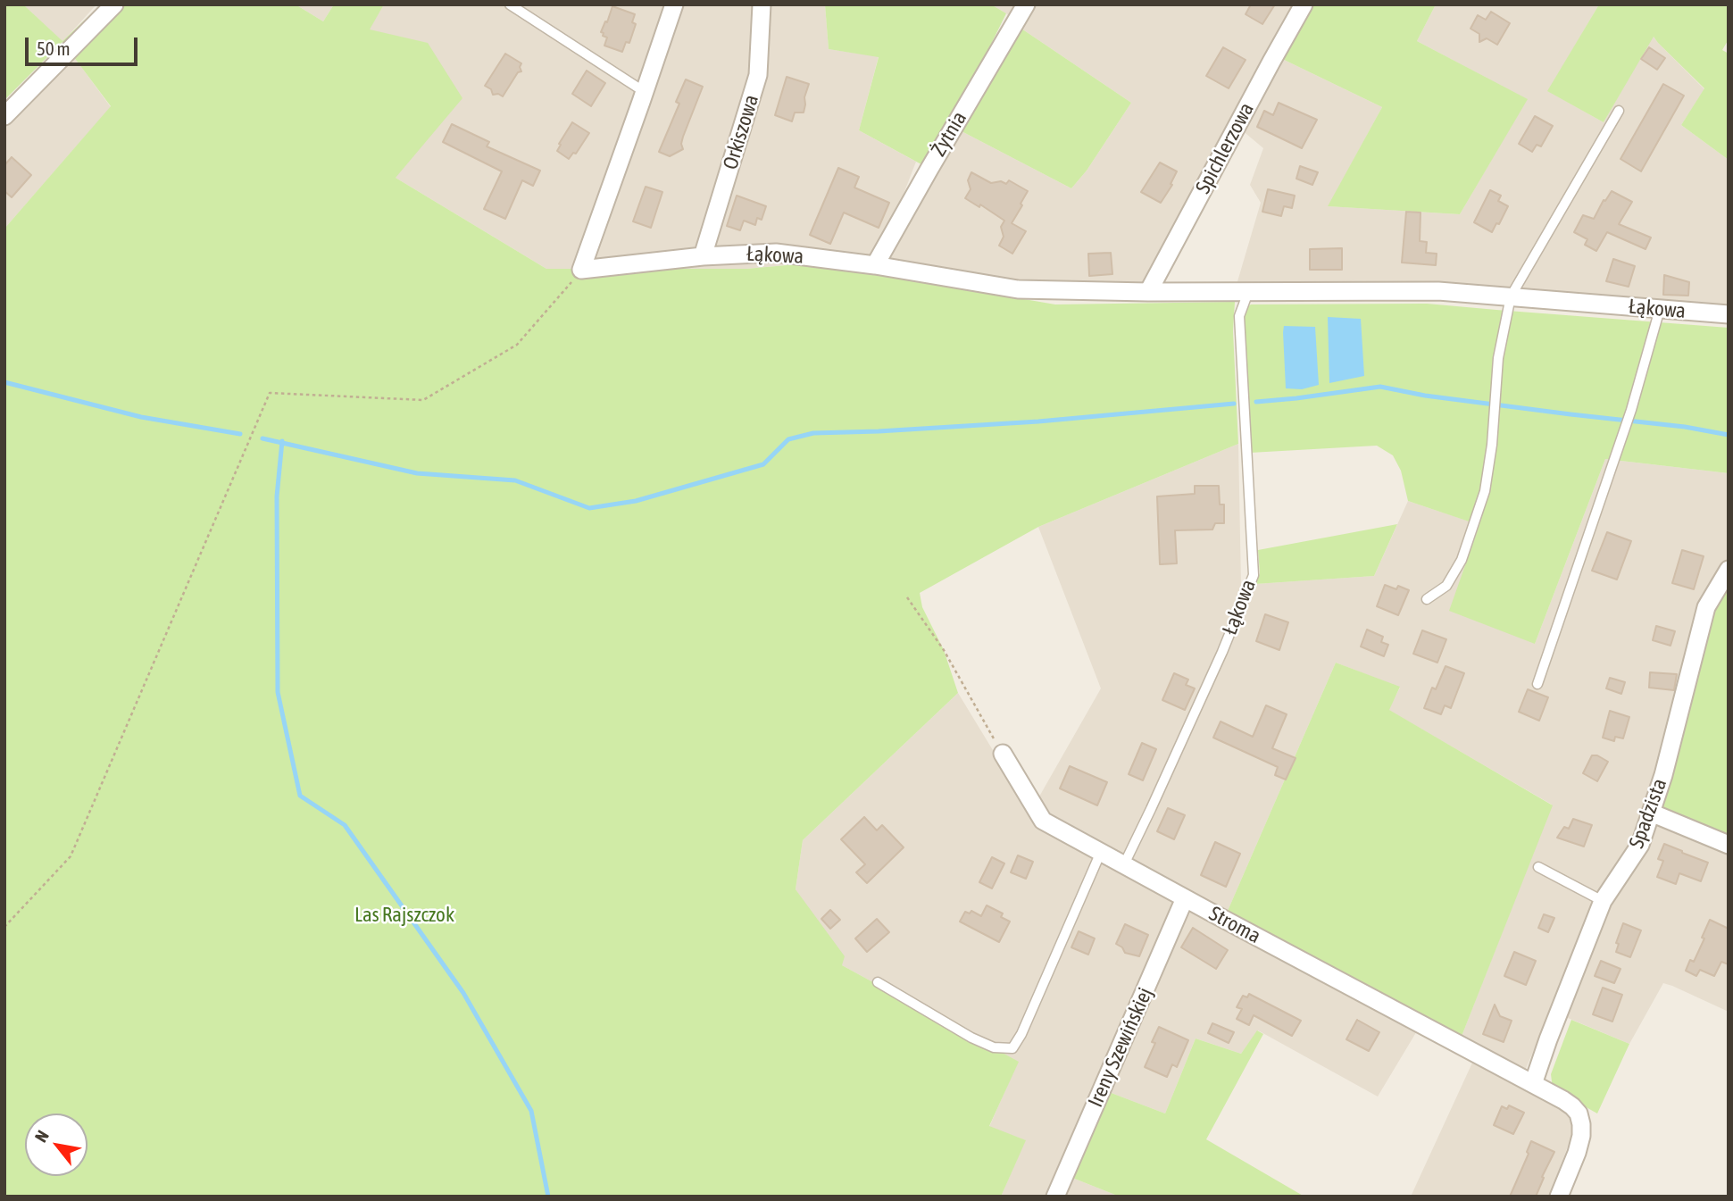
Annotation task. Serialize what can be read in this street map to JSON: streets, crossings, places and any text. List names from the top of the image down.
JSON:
{
  "streets": {
    "street": [
      "Orkiszowa",
      "Żytnia",
      "Spichlerzowa",
      "Łąkowa",
      "Spadzista",
      "Stroma",
      "Ireny Szewińskiej"
    ]
  },
  "crossings": [
    ["Orkiszowa", "Łąkowa"],
    ["Żytnia", "Łąkowa"],
    ["Spichlerzowa", "Łąkowa"],
    ["Łąkowa", "Stroma"],
    ["Spadzista", "Stroma"],
    ["Stroma", "Ireny Szewińskiej"]
  ],
  "parks": ["Las Rajszczok"],
  "scale_bar": "50 m",
  "north": "top left"
}
